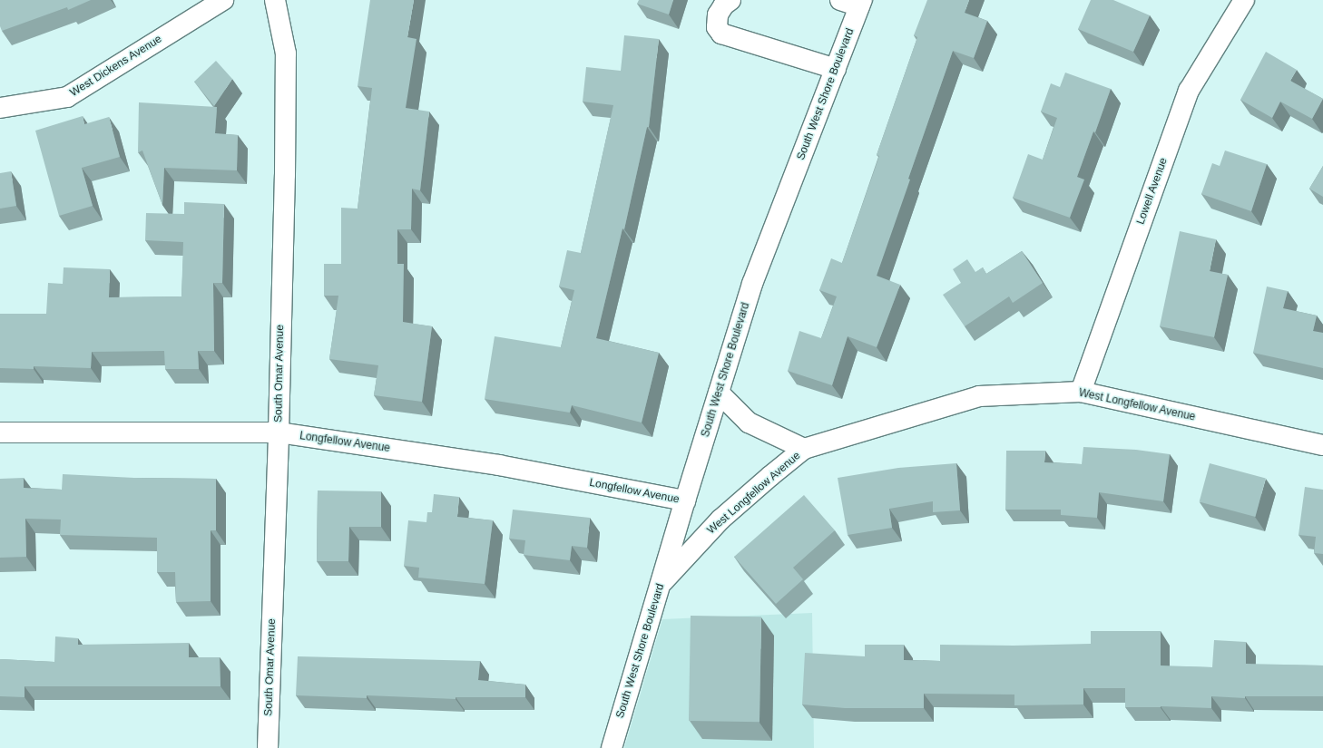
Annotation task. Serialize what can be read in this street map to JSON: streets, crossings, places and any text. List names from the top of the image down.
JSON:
{
  "streets": {
    "street": [
      "West Dickens Avenue",
      "South West Shore Boulevard",
      "Lowell Avenue",
      "South Omar Avenue",
      "West Longfellow Avenue",
      "Longfellow Avenue"
    ]
  },
  "crossings": [
    ["South West Shore Boulevard", "West Longfellow Avenue"],
    ["South West Shore Boulevard", "Longfellow Avenue"],
    ["Lowell Avenue", "West Longfellow Avenue"],
    ["South Omar Avenue", "Longfellow Avenue"]
  ]
}
